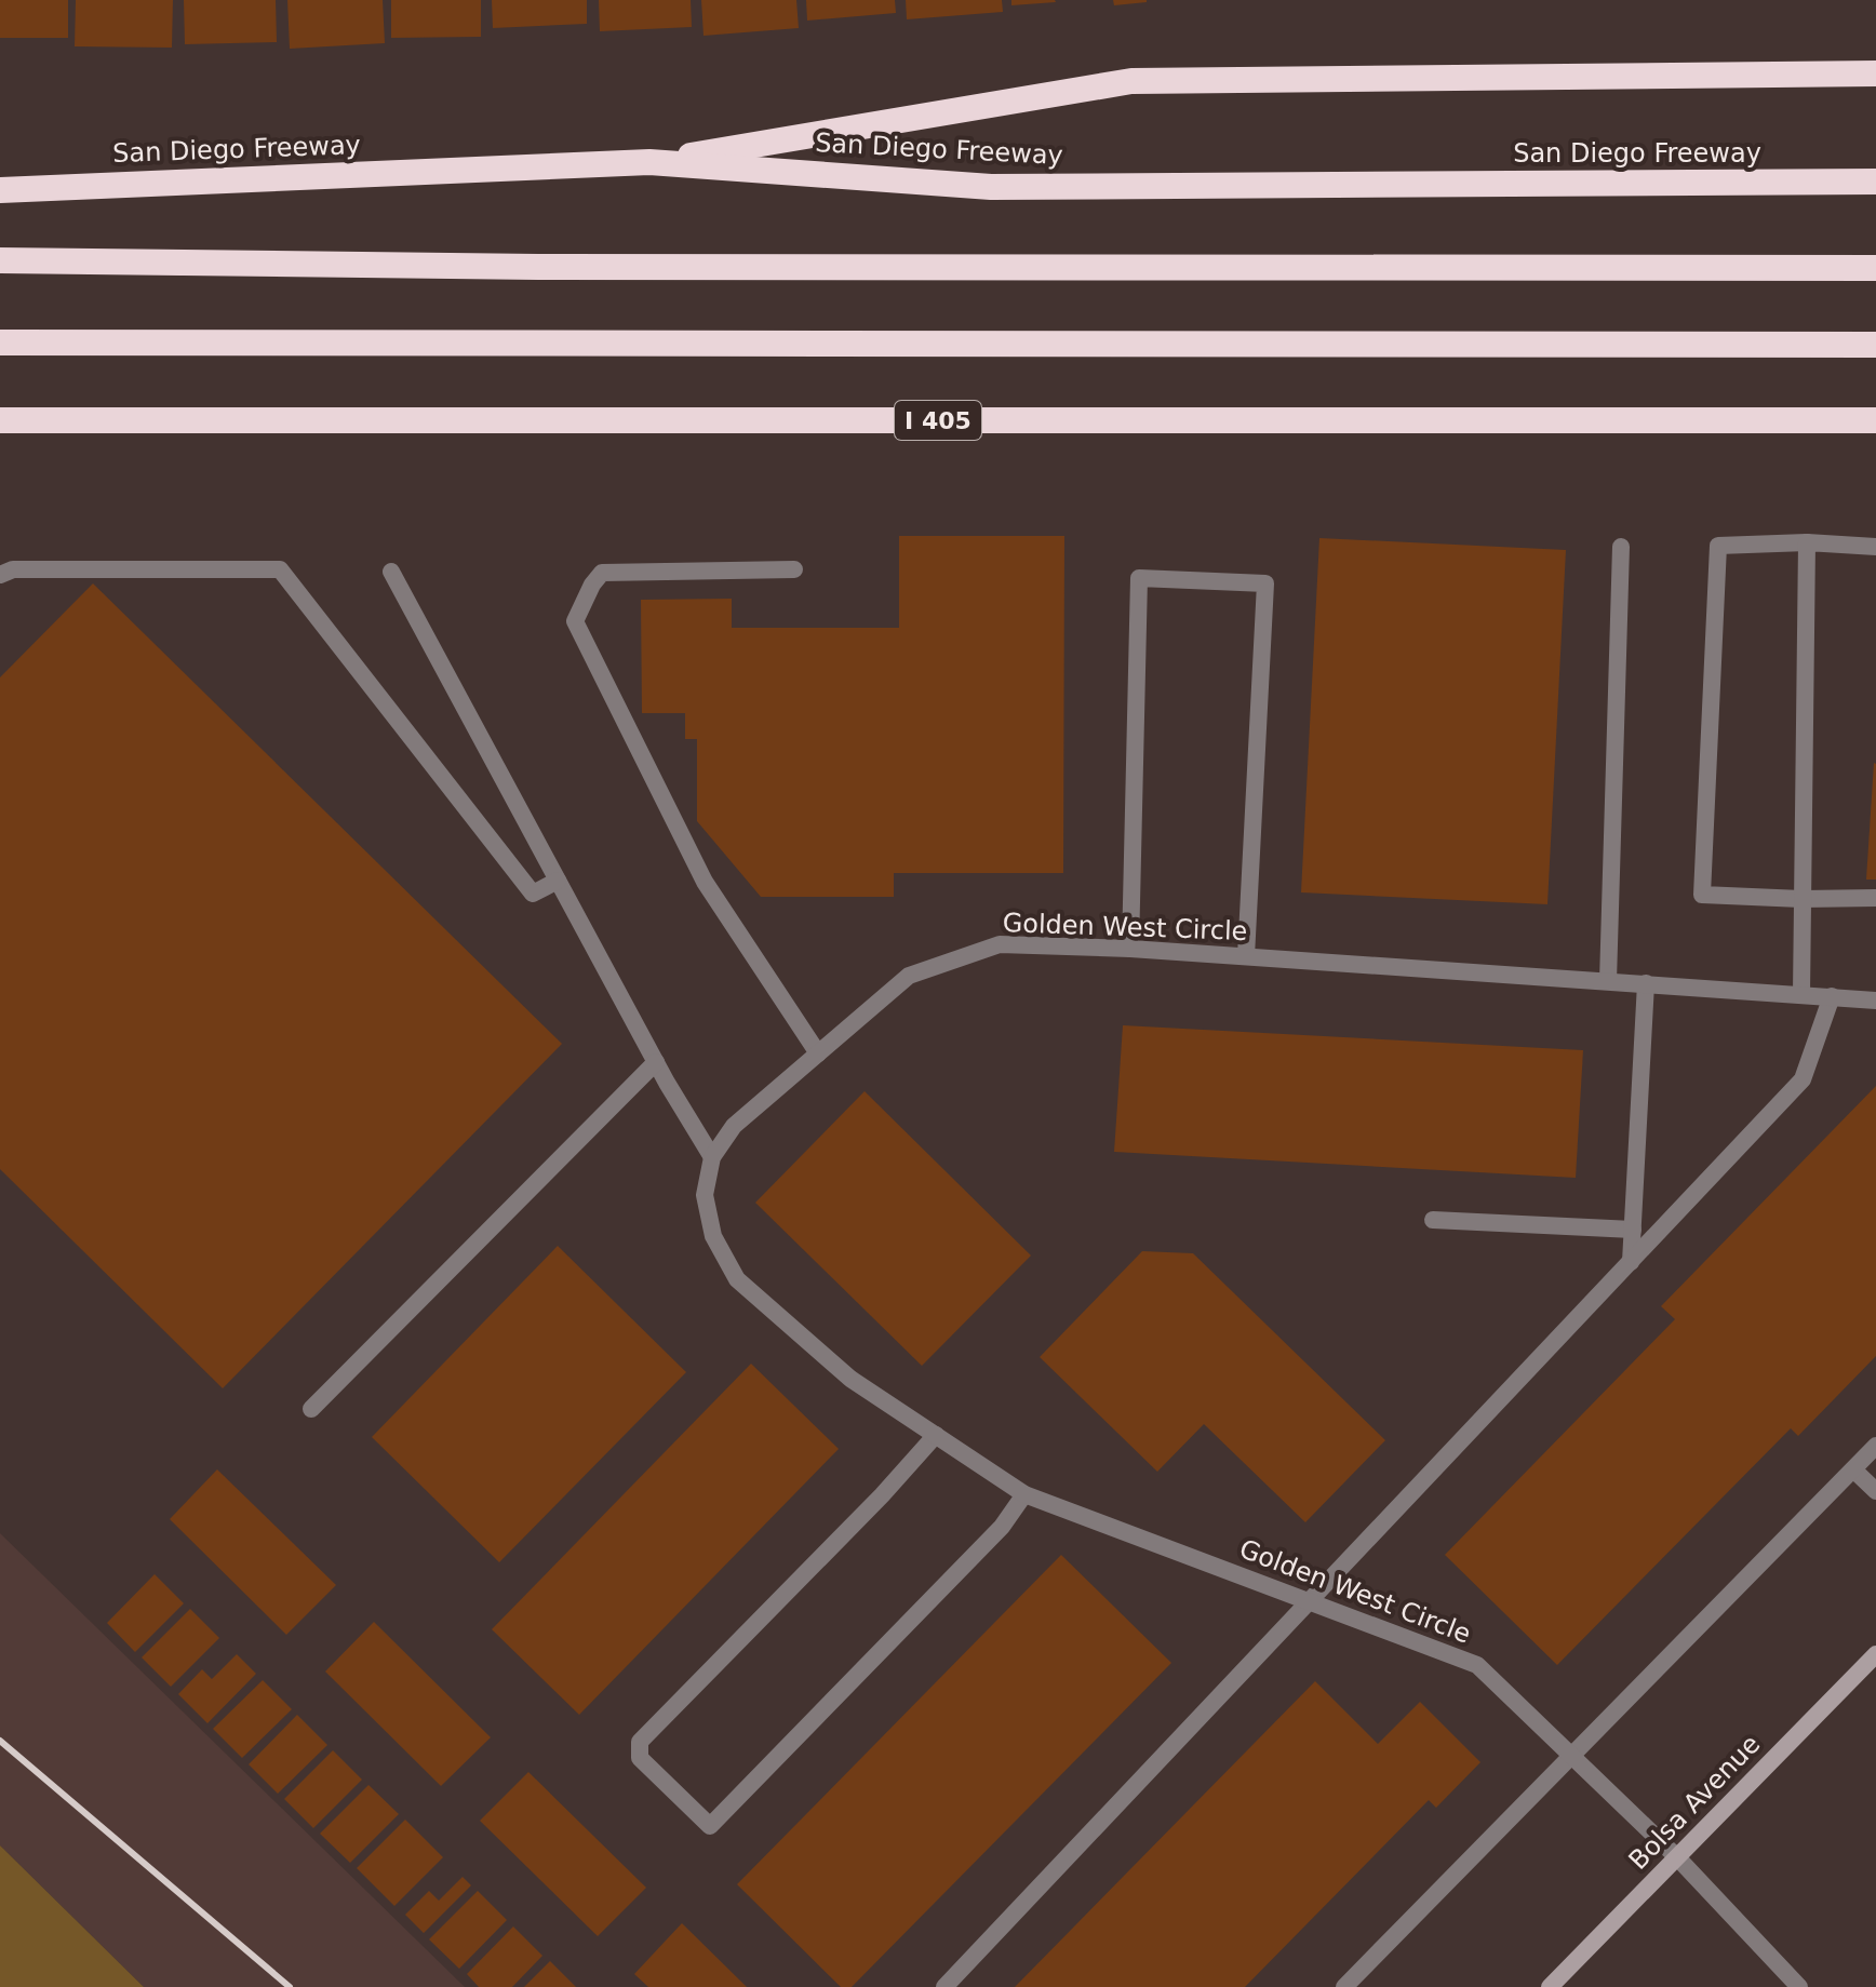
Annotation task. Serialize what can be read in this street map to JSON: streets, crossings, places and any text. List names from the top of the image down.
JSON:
{
  "streets": {
    "highway": ["San Diego Freeway", "I 405"],
    "main road": ["Bolsa Avenue"],
    "street": ["Golden West Circle"]
  },
  "crossings": [
    ["Golden West Circle", "Bolsa Avenue"]
  ]
}
